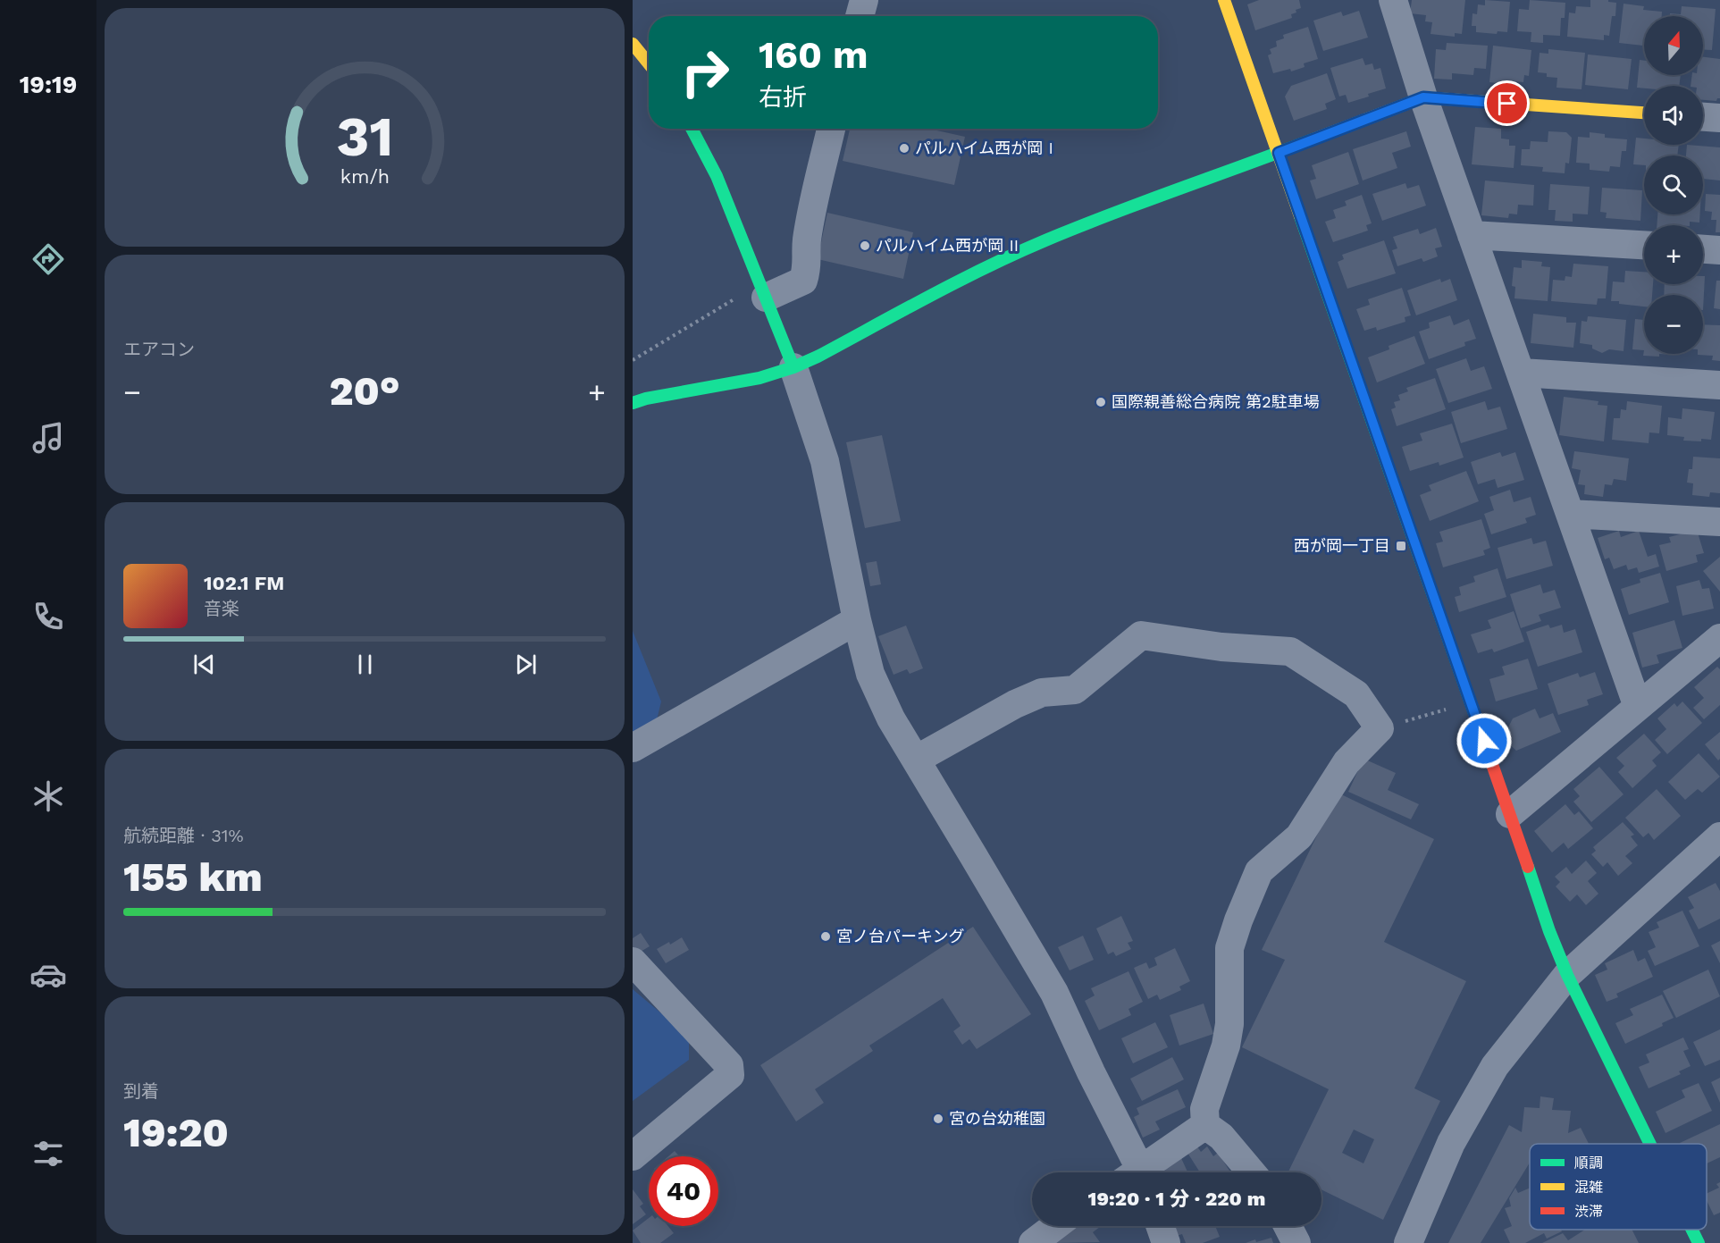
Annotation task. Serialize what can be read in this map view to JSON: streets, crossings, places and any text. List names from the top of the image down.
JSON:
{
  "places": {
    "other": [
      "パルハイム西が岡 I",
      "パルハイム西が岡 II",
      "国際親善総合病院 第2駐車場",
      "宮ノ台パーキング",
      "宮の台幼稚園"
    ],
    "transit": ["西が岡一丁目"]
  },
  "legend": ["順調", "混雑", "渋滞"],
  "north": "top",
  "page": {
    "tabs": "19:19",
    "map_buttons": ["+", "−"],
    "turn": ["160 m", "右折"],
    "tile": [
      "エアコン",
      ["航続距離 · 31%", "155 km"],
      ["到着", "19:20"]
    ],
    "heat": ["−", "20°", "+"],
    "song": ["102.1 FM", "音楽"],
    "limit": "40",
    "trip": "19:20 · 1 分 · 220 m",
    "gauge": ["31", "km/h"]
  }
}
